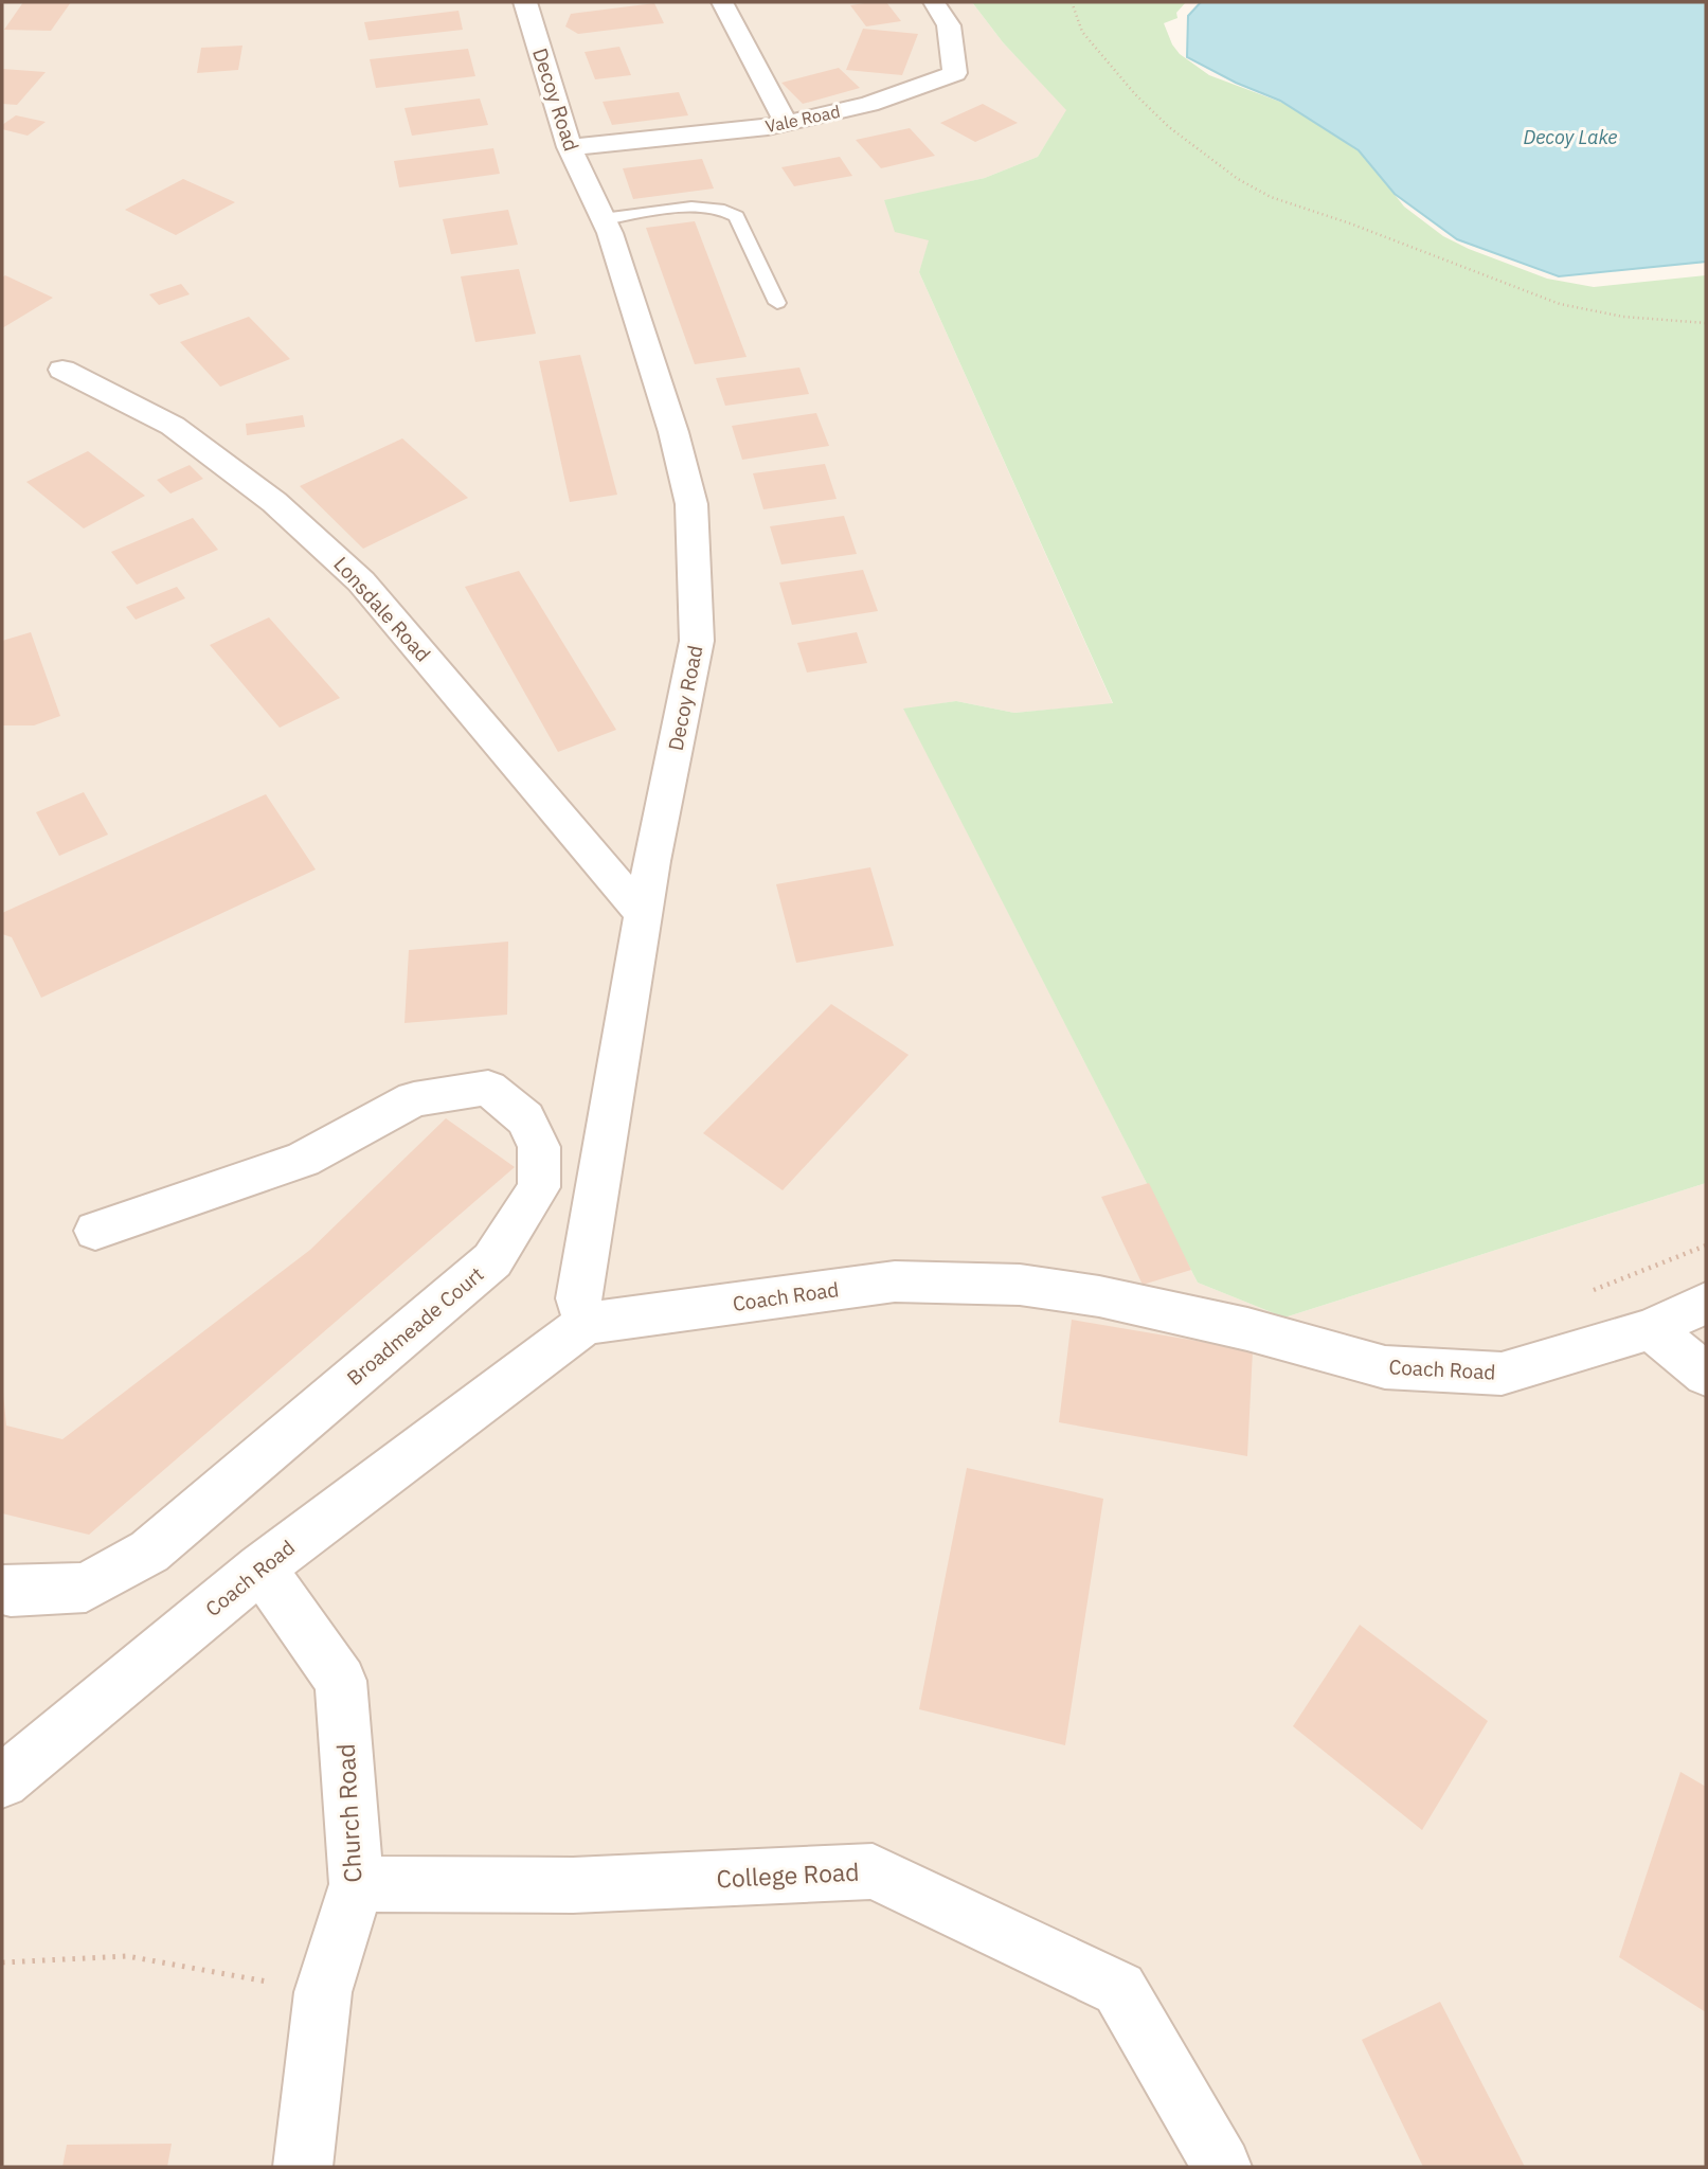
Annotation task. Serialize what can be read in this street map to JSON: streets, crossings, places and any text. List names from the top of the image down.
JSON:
{
  "streets": {
    "street": [
      "Decoy Road",
      "Vale Road",
      "Lonsdale Road",
      "Coach Road",
      "Broadmeade Court",
      "Church Road",
      "College Road"
    ]
  },
  "crossings": [
    ["Decoy Road", "Vale Road"],
    ["Decoy Road", "Lonsdale Road"],
    ["Decoy Road", "Coach Road"],
    ["Coach Road", "Church Road"],
    ["Church Road", "College Road"]
  ],
  "water": ["Decoy Lake"]
}
